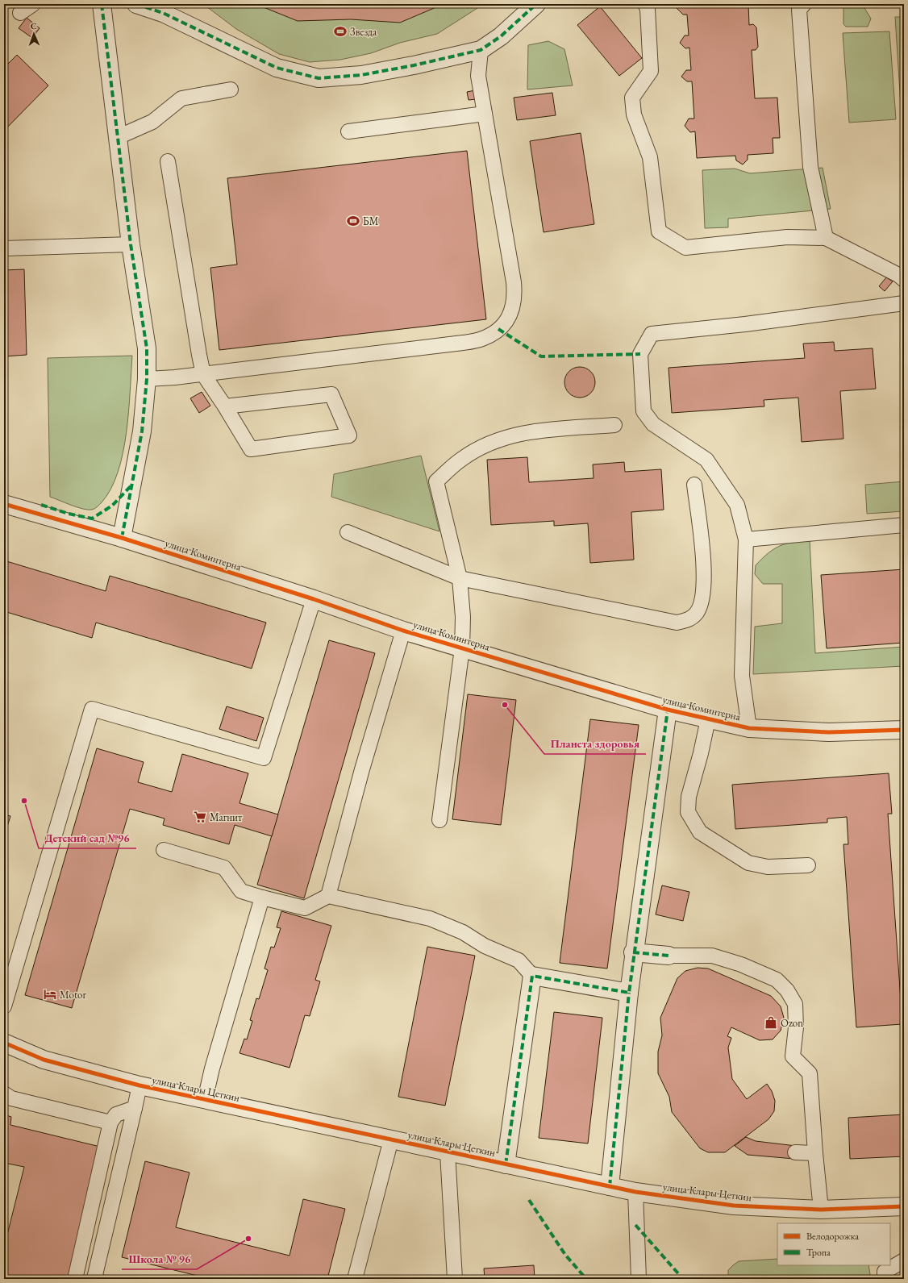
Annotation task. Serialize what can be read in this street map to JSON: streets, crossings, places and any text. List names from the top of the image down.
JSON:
{
  "streets": {
    "street": ["улица Коминтерна", "улица Клары Цеткин"]
  },
  "places": {
    "sports": ["Звезда", "БМ"],
    "other": ["Планета здоровья", "Детский сад №96", "Школа № 96"],
    "supermarket": ["Магнит"],
    "hotel": ["Motor"],
    "shop": ["Ozon"]
  },
  "legend": ["Велодорожка", "Тропа"],
  "north": "top"
}
